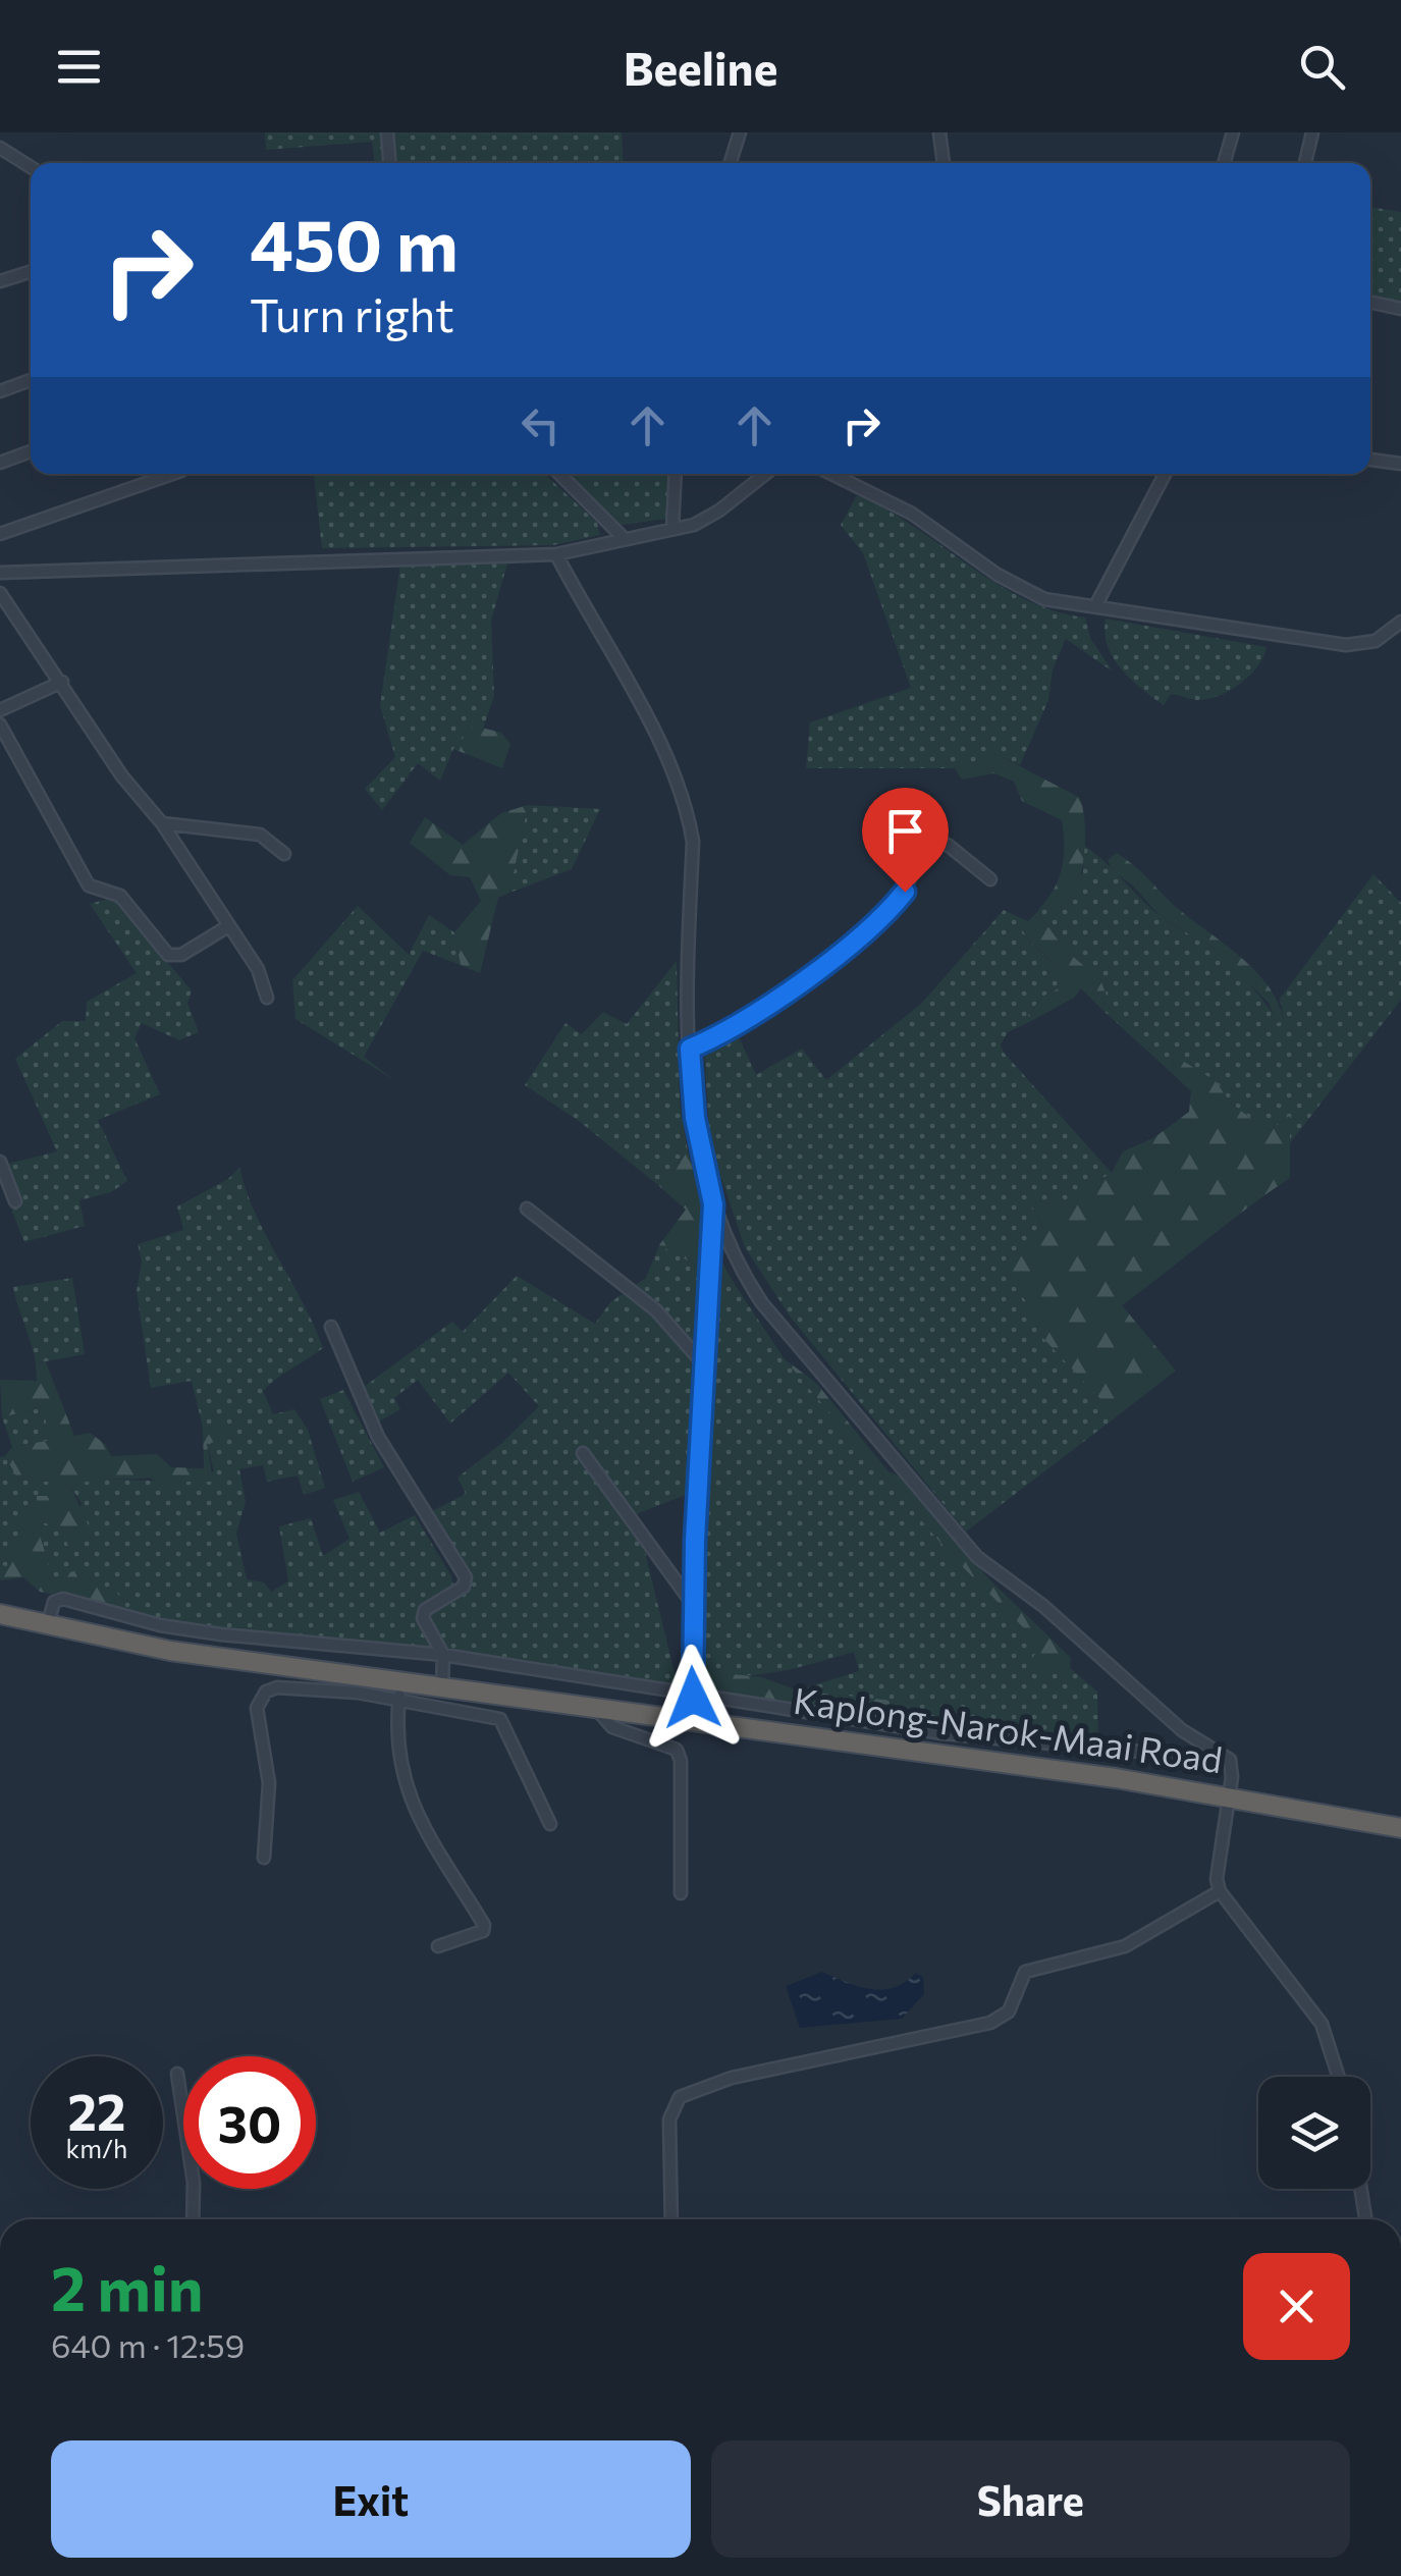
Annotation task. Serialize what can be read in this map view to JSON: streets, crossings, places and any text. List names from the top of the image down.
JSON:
{
  "streets": {
    "highway": ["Kaplong-Narok-Maai Road"]
  },
  "page": {
    "header": "Beeline",
    "turn": ["450 m", "Turn right"],
    "speed": "22 km/h",
    "limit": "30",
    "heading": ["2 min", "640 m · 12:59"],
    "buttons": ["Exit", "Share"]
  }
}
